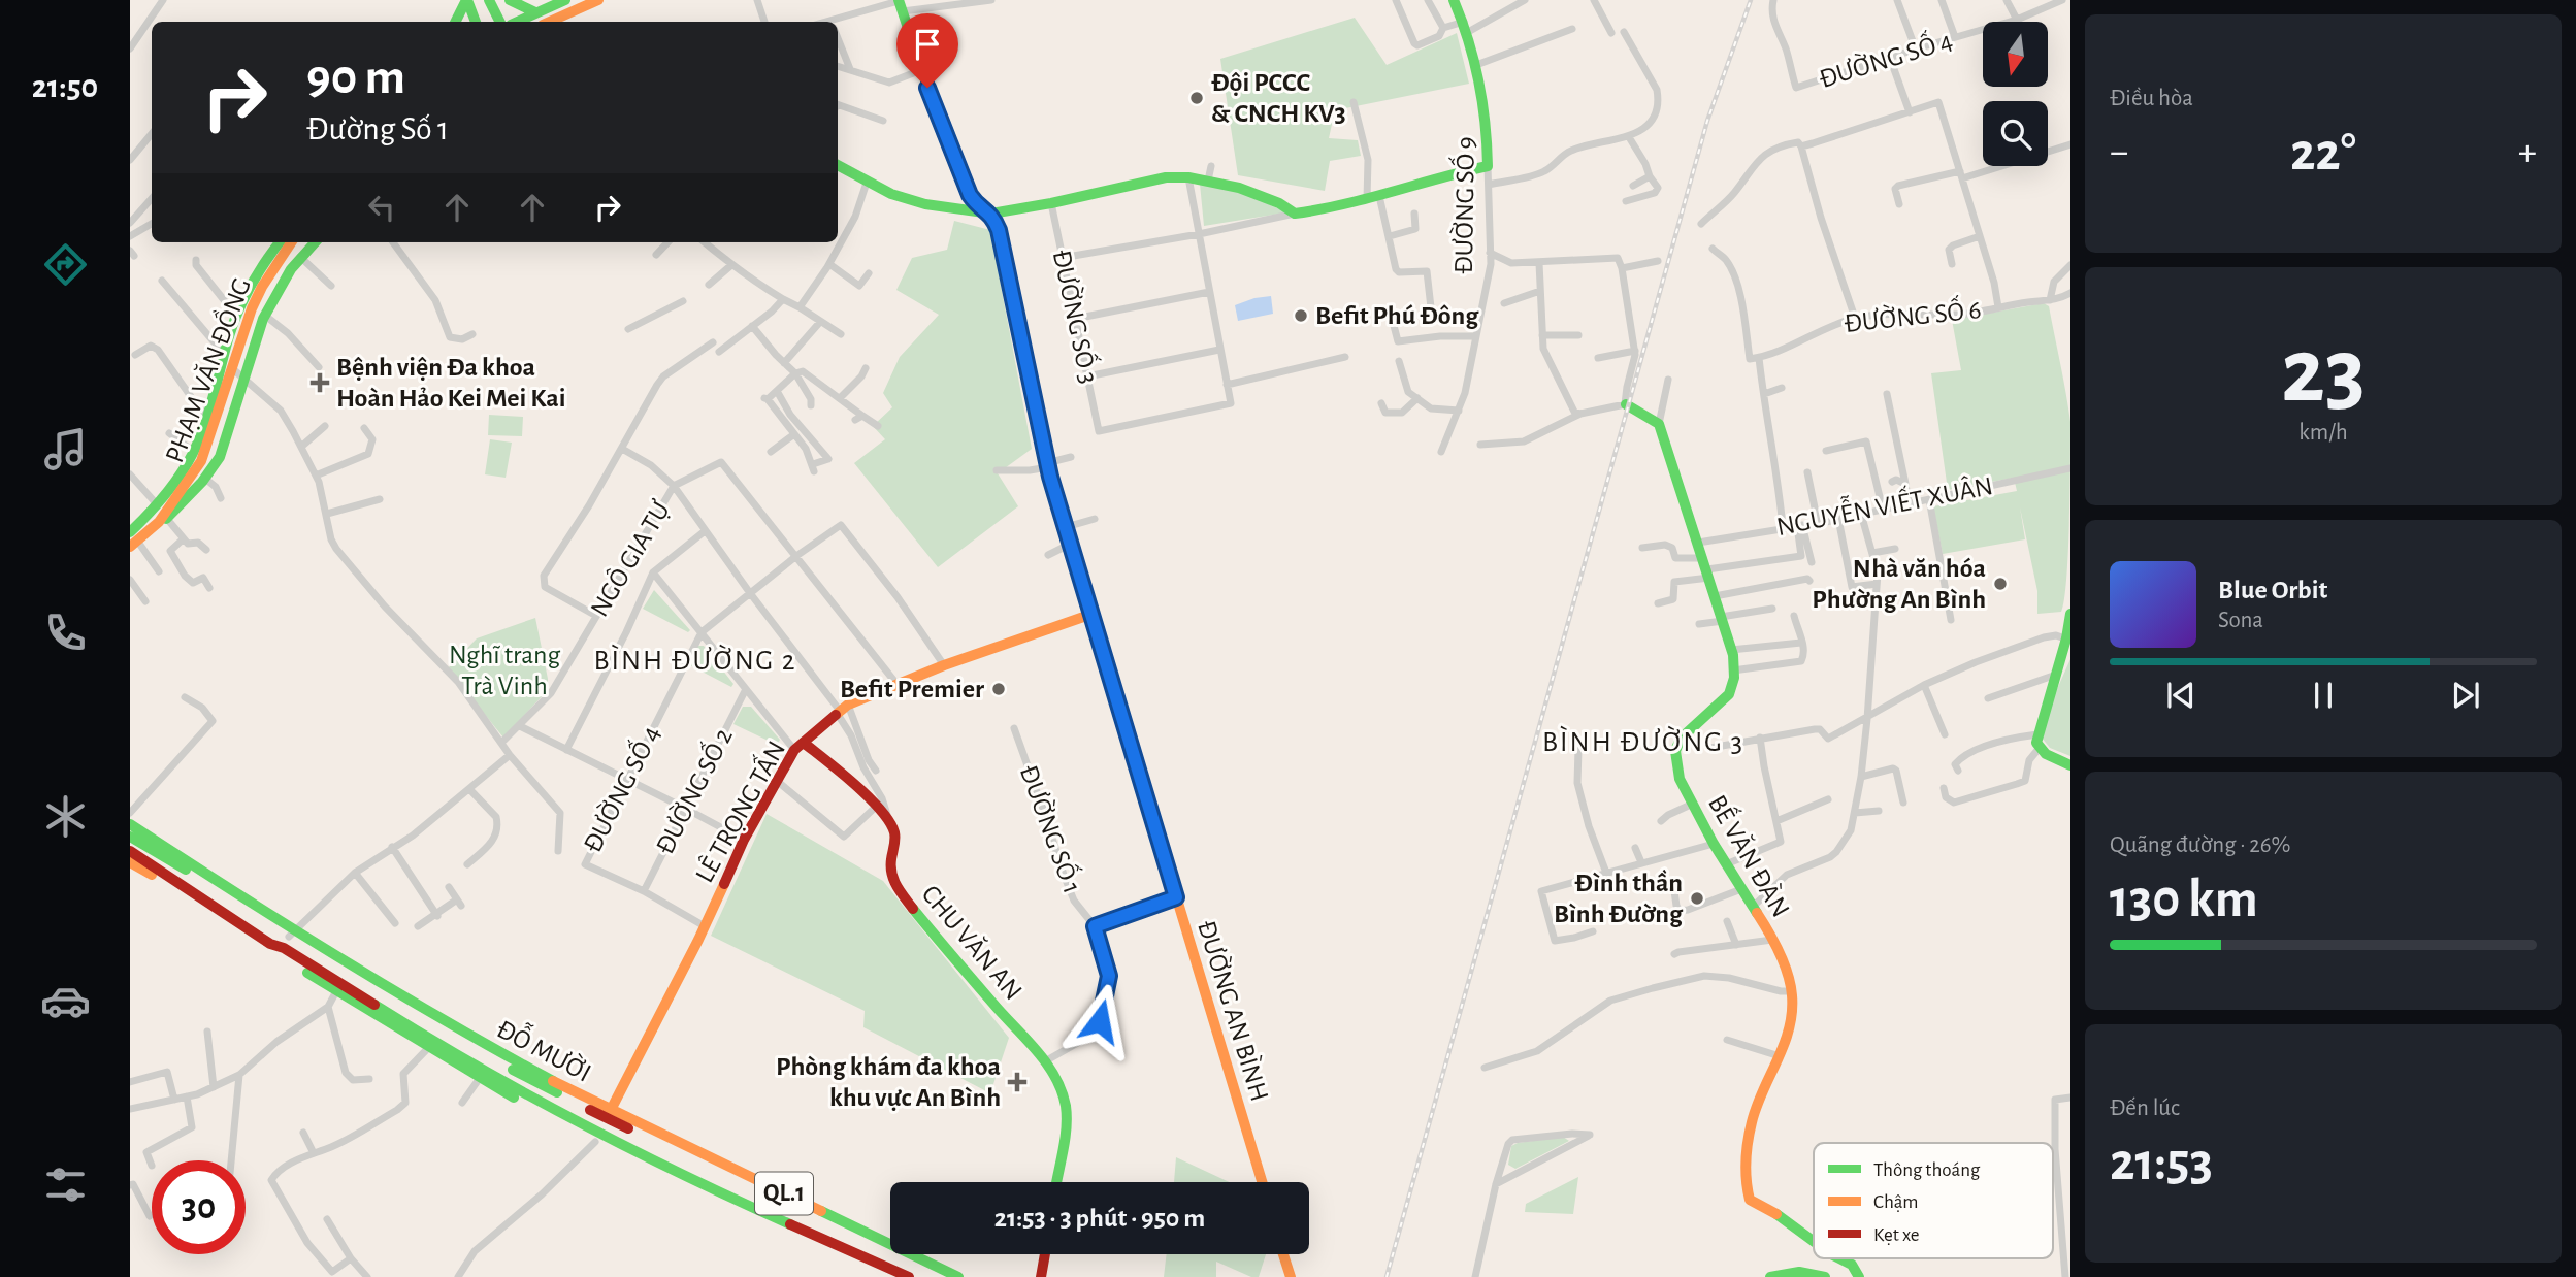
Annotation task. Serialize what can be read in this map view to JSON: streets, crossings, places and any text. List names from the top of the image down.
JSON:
{
  "streets": {
    "main road": [
      "ĐƯỜNG SỐ 9",
      "PHẠM VĂN ĐỒNG",
      "LÊ TRỌNG TẤN",
      "BẾ VĂN ĐÀN",
      "CHU VĂN AN",
      "ĐƯỜNG AN BÌNH",
      "ĐỖ MƯỜI",
      "QL.1"
    ],
    "street": [
      "ĐƯỜNG SỐ 4",
      "ĐƯỜNG SỐ 3",
      "ĐƯỜNG SỐ 6",
      "NGUYỄN VIẾT XUÂN",
      "NGÔ GIA TỰ",
      "ĐƯỜNG SỐ 2",
      "ĐƯỜNG SỐ 1"
    ]
  },
  "crossings": [
    ["ĐƯỜNG SỐ 4", "ĐƯỜNG SỐ 2"],
    ["ĐƯỜNG SỐ 4", "LÊ TRỌNG TẤN"],
    ["LÊ TRỌNG TẤN", "ĐƯỜNG AN BÌNH"],
    ["LÊ TRỌNG TẤN", "ĐỖ MƯỜI"],
    ["ĐƯỜNG SỐ 1", "ĐƯỜNG AN BÌNH"],
    ["ĐỖ MƯỜI", "QL.1"]
  ],
  "districts": ["BÌNH ĐƯỜNG 2", "BÌNH ĐƯỜNG 3"],
  "parks": ["Nghĩ trang Trà Vinh"],
  "places": {
    "other": [
      "Đội PCCC & CNCH KV3",
      "Befit Phú Đông",
      "Nhà văn hóa Phường An Bình",
      "Befit Premier",
      "Đình thần Bình Đường"
    ],
    "health": ["Bệnh viện Đa khoa Hoàn Hảo Kei Mei Kai", "Phòng khám đa khoa khu vực An Bình"]
  },
  "legend": ["Thông thoáng", "Chậm", "Kẹt xe"],
  "north": "bottom",
  "page": {
    "tabs": "21:50",
    "tile": [
      "Điều hòa",
      ["23", "km/h"],
      ["Quãng đường · 26%", "130 km"],
      ["Đến lúc", "21:53"]
    ],
    "turn": ["90 m", "Đường Số 1"],
    "heat": ["−", "22°", "+"],
    "song": ["Blue Orbit", "Sona"],
    "limit": "30",
    "trip": "21:53 · 3 phút · 950 m"
  }
}
